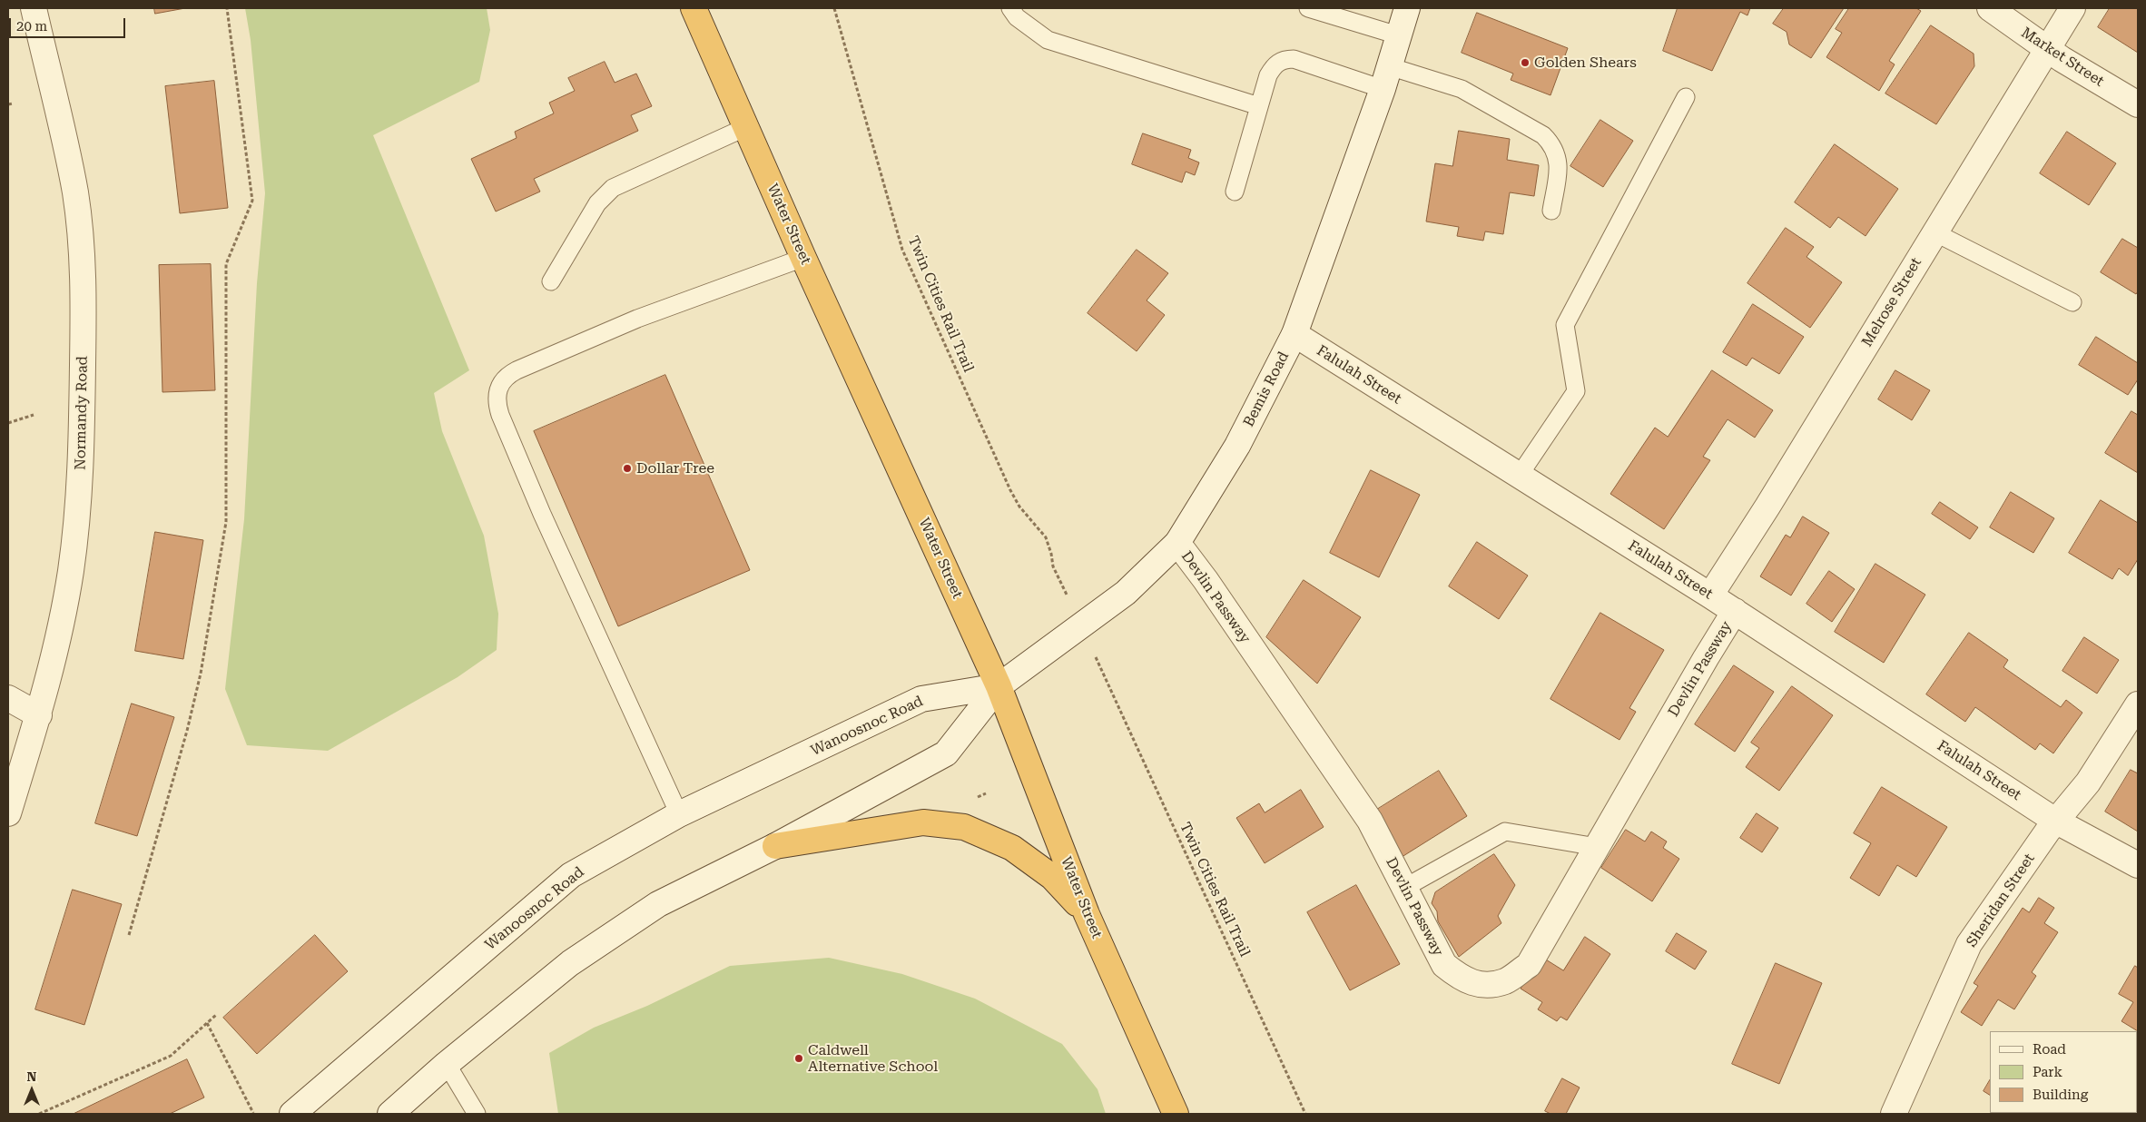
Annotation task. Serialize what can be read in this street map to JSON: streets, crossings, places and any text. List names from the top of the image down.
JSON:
{
  "streets": {
    "highway": ["Water Street"],
    "street": [
      "Market Street",
      "Melrose Street",
      "Falulah Street",
      "Bemis Road",
      "Normandy Road",
      "Devlin Passway",
      "Wanoosnoc Road",
      "Sheridan Street"
    ],
    "path": ["Twin Cities Rail Trail"]
  },
  "crossings": [
    ["Market Street", "Melrose Street"],
    ["Water Street", "Bemis Road"],
    ["Water Street", "Wanoosnoc Road"],
    ["Melrose Street", "Falulah Street"],
    ["Falulah Street", "Bemis Road"],
    ["Falulah Street", "Devlin Passway"],
    ["Falulah Street", "Sheridan Street"],
    ["Bemis Road", "Devlin Passway"],
    ["Bemis Road", "Wanoosnoc Road"]
  ],
  "places": ["Golden Shears", "Dollar Tree", "Caldwell Alternative School"],
  "legend": ["Road", "Park", "Building"],
  "scale_bar": "20 m",
  "north": "top"
}
